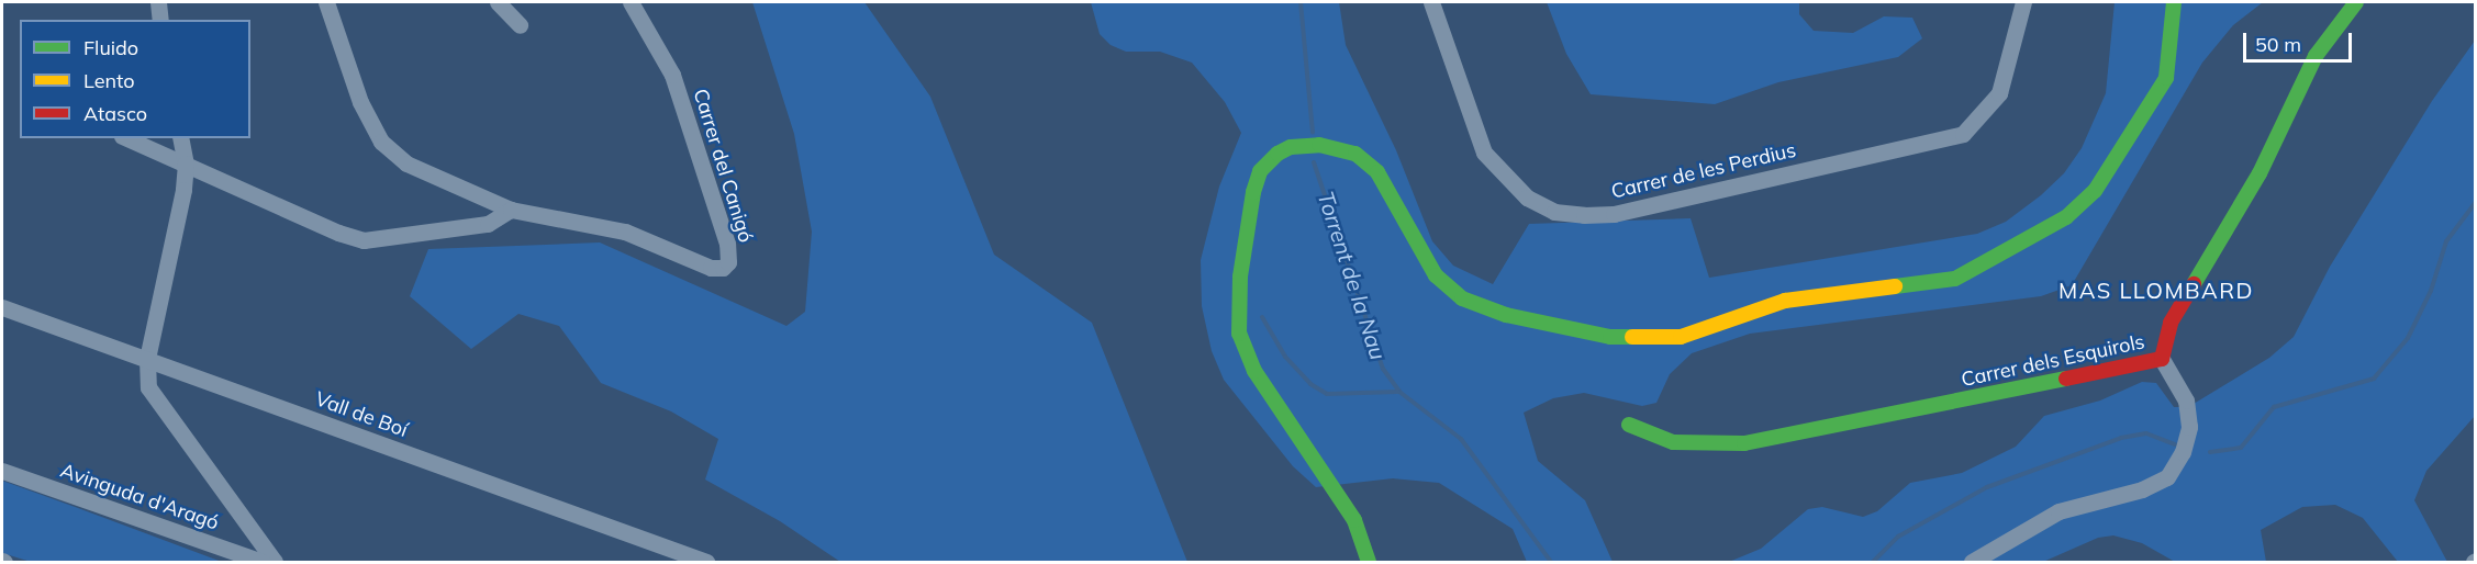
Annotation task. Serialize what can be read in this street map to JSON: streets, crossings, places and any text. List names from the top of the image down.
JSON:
{
  "streets": {
    "street": [
      "Carrer del Canigó",
      "Carrer de les Perdius",
      "Carrer dels Esquirols",
      "Vall de Boí",
      "Avinguda d'Aragó"
    ]
  },
  "districts": ["MAS LLOMBARD"],
  "water": ["Torrent de la Nau"],
  "legend": ["Fluido", "Lento", "Atasco"],
  "scale_bar": "50 m"
}
